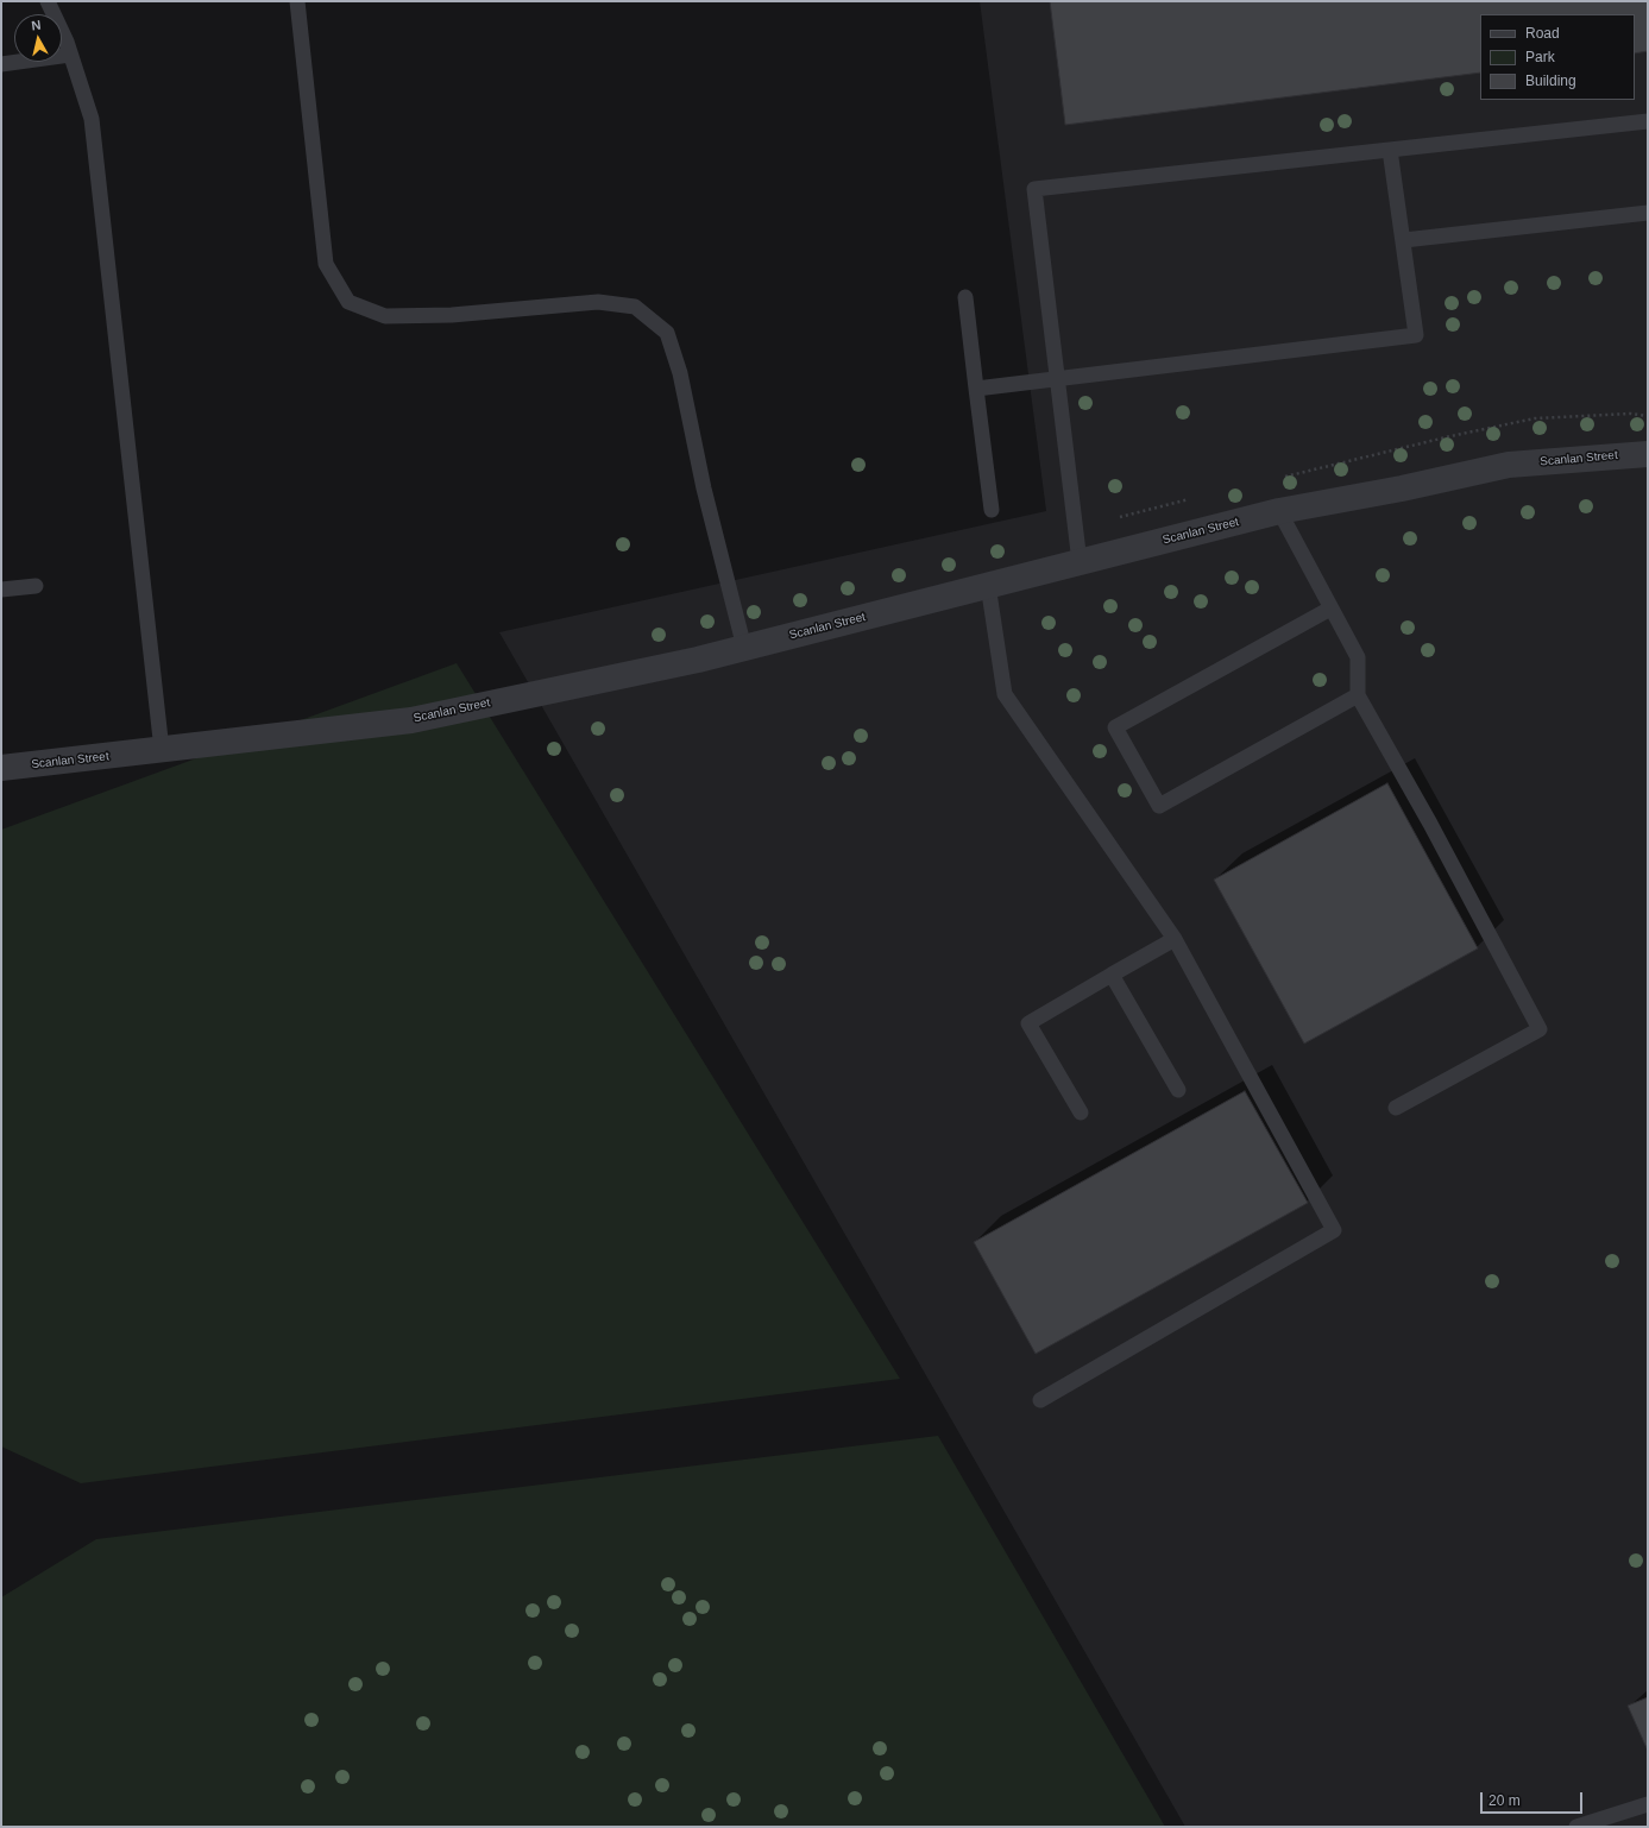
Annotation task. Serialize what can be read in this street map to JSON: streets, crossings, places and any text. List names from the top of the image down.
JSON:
{
  "streets": {
    "street": ["Scanlan Street"]
  },
  "legend": ["Road", "Park", "Building"],
  "scale_bar": "20 m",
  "north": "top"
}
